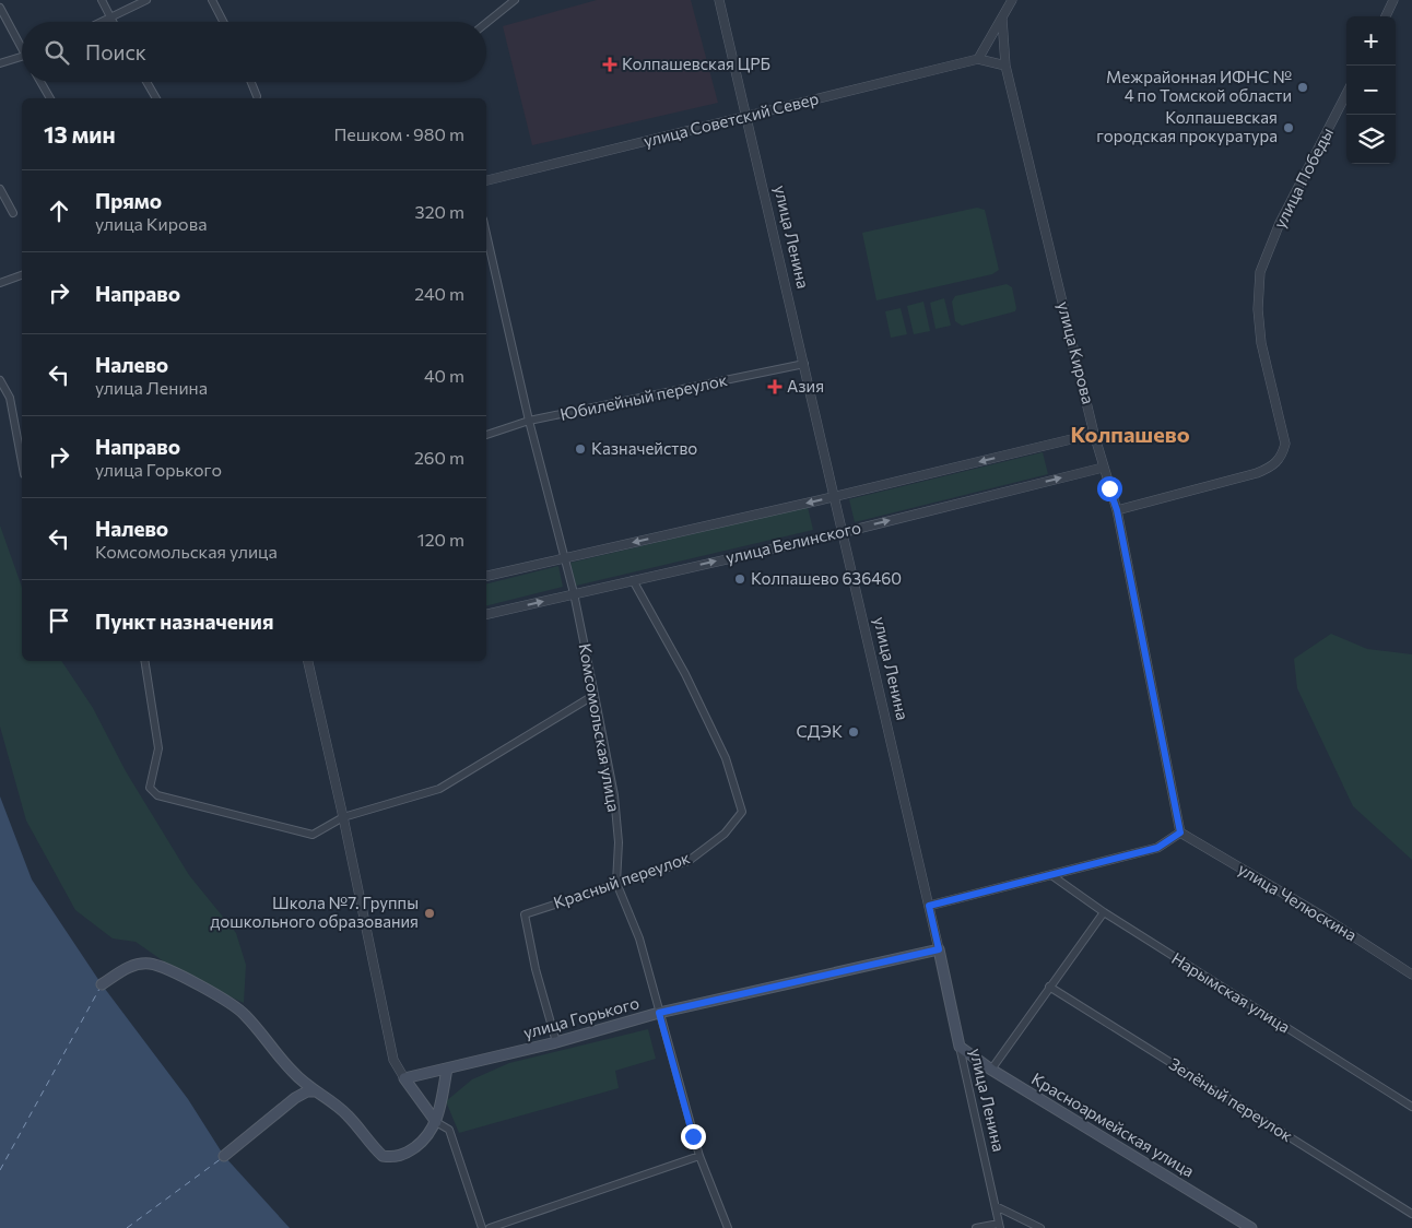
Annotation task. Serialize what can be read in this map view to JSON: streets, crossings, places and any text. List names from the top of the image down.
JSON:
{
  "streets": {
    "main road": ["улица Ленина", "улица Горького", "Красноармейская улица"],
    "street": [
      "улица Советский Север",
      "улица Победы",
      "улица Кирова",
      "Юбилейный переулок",
      "улица Белинского",
      "Комсомольская улица",
      "Красный переулок",
      "улица Челюскина",
      "Нарымская улица",
      "Зелёный переулок"
    ]
  },
  "crossings": [
    ["улица Советский Север", "улица Ленина"],
    ["улица Победы", "улица Кирова"],
    ["улица Ленина", "Юбилейный переулок"],
    ["улица Ленина", "улица Белинского"],
    ["улица Ленина", "улица Горького"],
    ["улица Ленина", "Красноармейская улица"],
    ["улица Кирова", "улица Белинского"],
    ["улица Кирова", "улица Челюскина"],
    ["Юбилейный переулок", "Комсомольская улица"],
    ["улица Белинского", "Комсомольская улица"],
    ["улица Белинского", "Красный переулок"],
    ["Комсомольская улица", "Красный переулок"],
    ["Комсомольская улица", "улица Горького"],
    ["Красный переулок", "улица Горького"]
  ],
  "districts": ["Колпашево"],
  "places": {
    "health": ["Колпашевская ЦРБ", "Азия"],
    "other": [
      "Межрайонная ИФНС № 4 по Томской области",
      "Колпашевская городская прокуратура",
      "Казначейство",
      "Колпашево 636460",
      "СДЭК",
      "Школа №7. Группы дошкольного образования"
    ]
  },
  "page": {
    "map_buttons": ["+", "−"],
    "search": "Поиск",
    "heading": ["13 мин", "Пешком · 980 m"],
    "list": [
      ["Прямо", "улица Кирова", "320 m"],
      ["Направо", "240 m"],
      ["Налево", "улица Ленина", "40 m"],
      ["Направо", "улица Горького", "260 m"],
      ["Налево", "Комсомольская улица", "120 m"],
      "Пункт назначения"
    ]
  }
}
